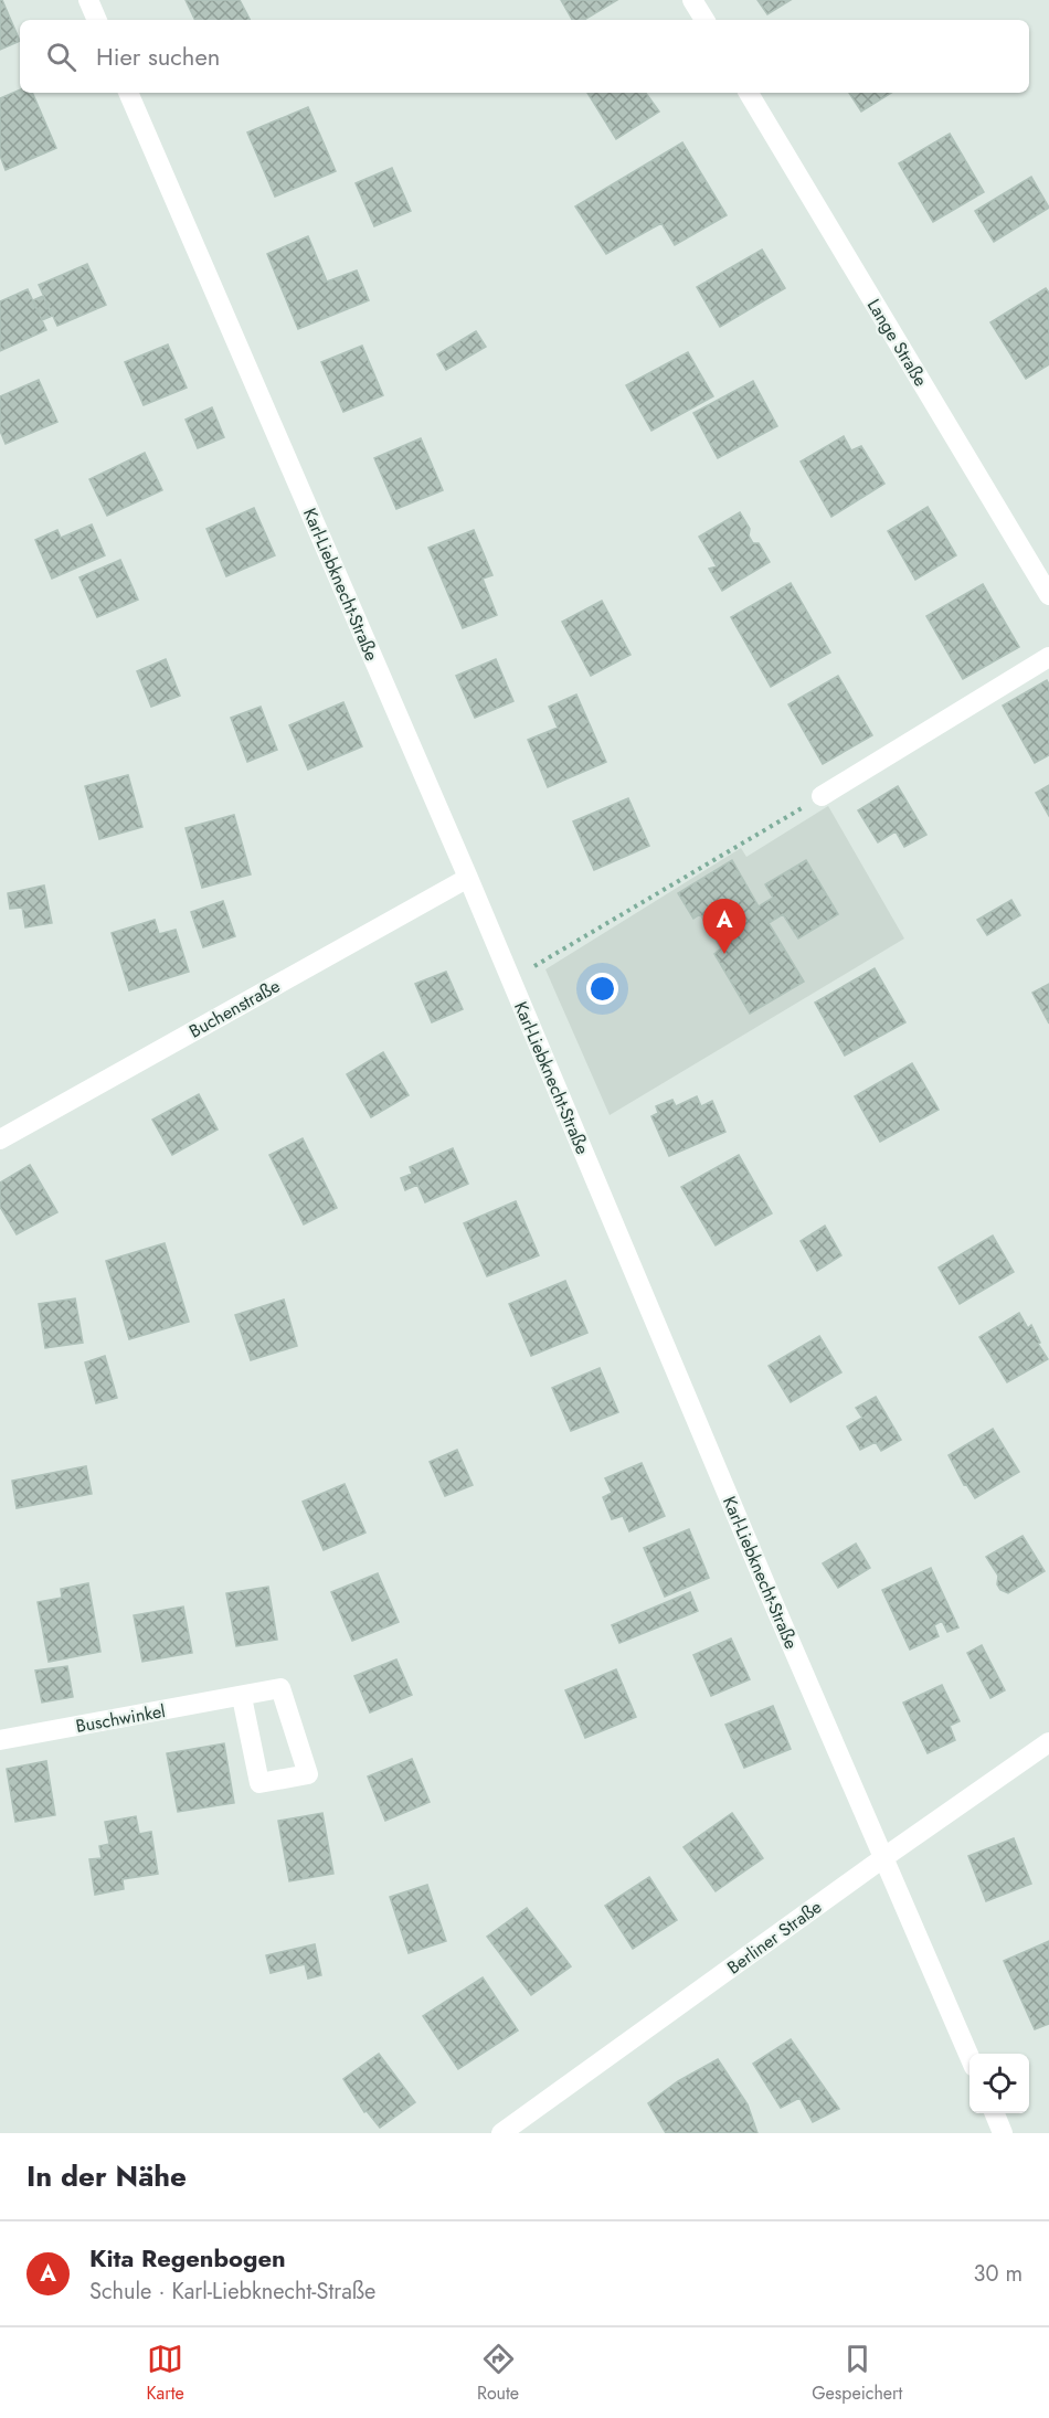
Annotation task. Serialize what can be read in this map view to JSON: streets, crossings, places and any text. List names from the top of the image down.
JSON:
{
  "streets": {
    "street": [
      "Lange Straße",
      "Karl-Liebknecht-Straße",
      "Buchenstraße",
      "Buschwinkel",
      "Berliner Straße"
    ]
  },
  "crossings": [
    ["Karl-Liebknecht-Straße", "Buchenstraße"],
    ["Karl-Liebknecht-Straße", "Berliner Straße"]
  ],
  "page": {
    "search": "Hier suchen",
    "pins": "A",
    "heading": "In der Nähe",
    "list": [
      {
        "mark": "A",
        "name": "Kita Regenbogen",
        "note": "Schule · Karl-Liebknecht-Straße",
        "value": "30 m"
      }
    ],
    "nav": ["Karte", "Route", "Gespeichert"]
  }
}
